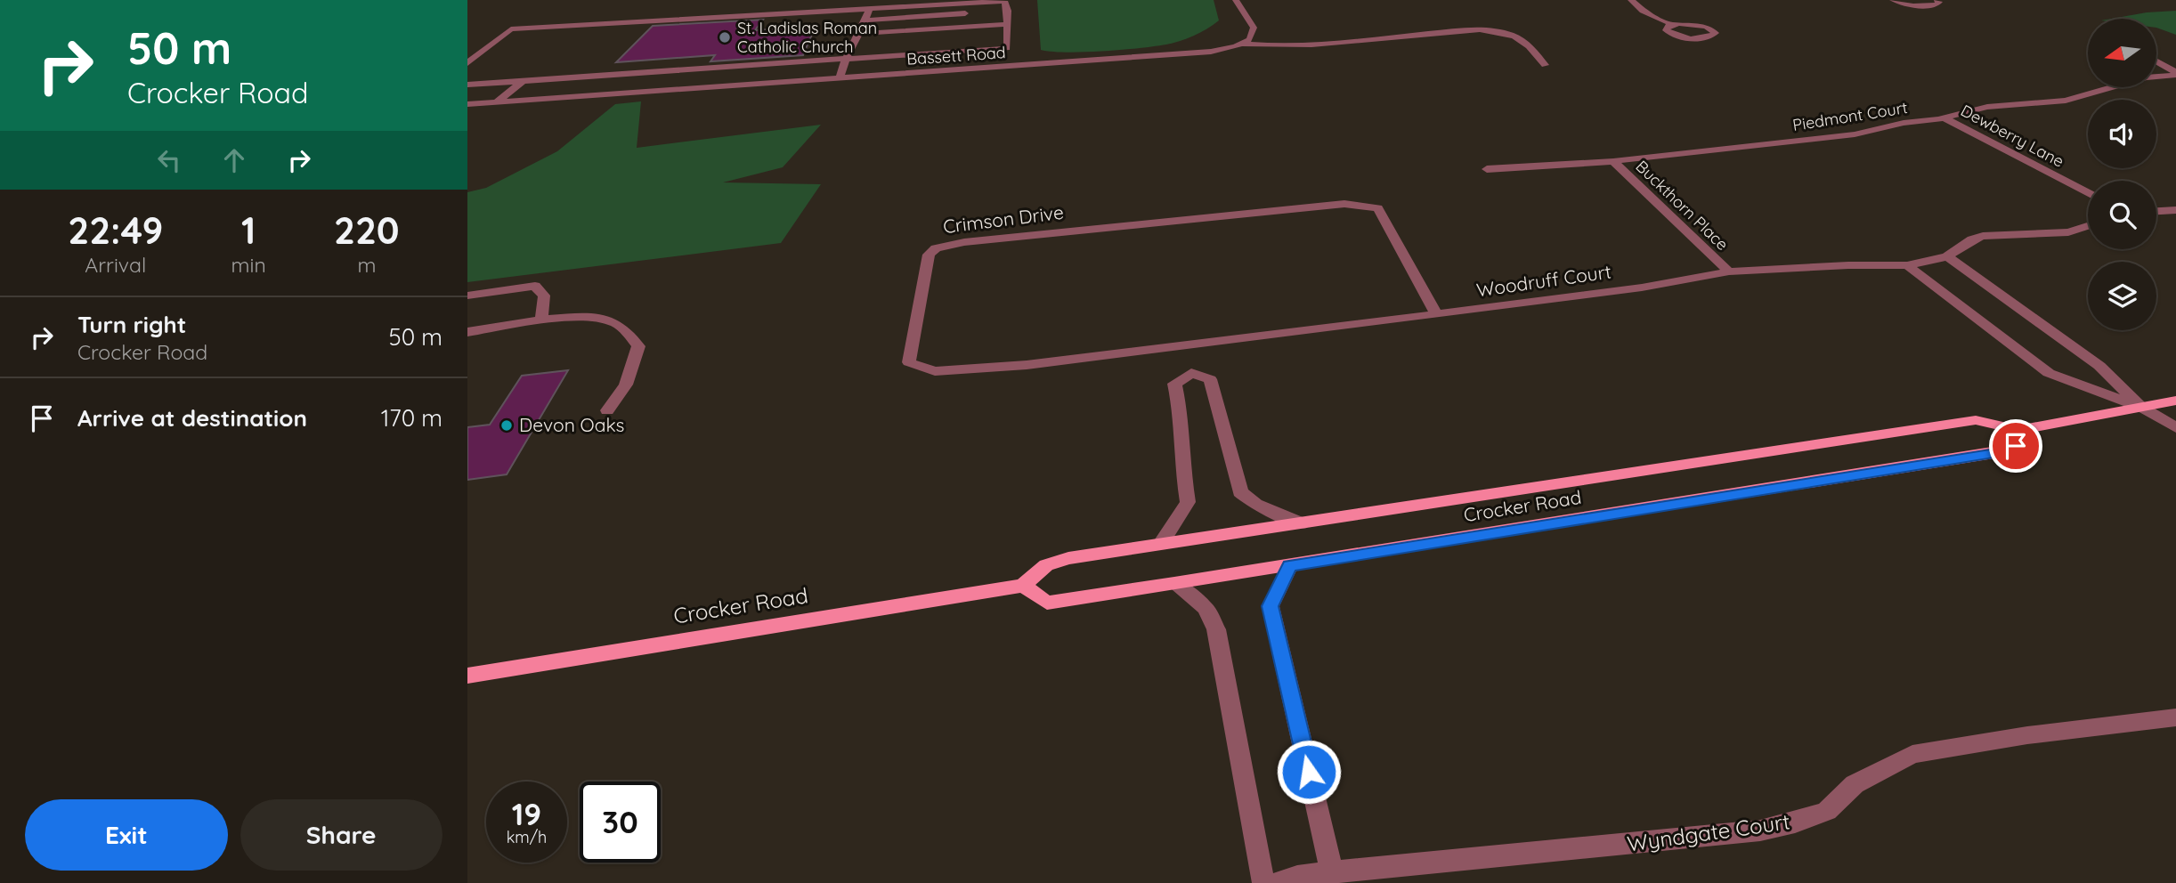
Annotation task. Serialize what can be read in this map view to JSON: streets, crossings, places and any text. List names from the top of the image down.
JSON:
{
  "streets": {
    "main road": ["Crocker Road"],
    "street": [
      "Bassett Road",
      "Piedmont Court",
      "Dewberry Lane",
      "Buckthorn Place",
      "Crimson Drive",
      "Woodruff Court",
      "Wyndgate Court"
    ]
  },
  "crossings": [
    ["Piedmont Court", "Dewberry Lane"],
    ["Piedmont Court", "Buckthorn Place"],
    ["Buckthorn Place", "Woodruff Court"],
    ["Crimson Drive", "Woodruff Court"]
  ],
  "places": ["St. Ladislas Roman Catholic Church", "Devon Oaks"],
  "north": "left",
  "page": {
    "turn": ["50 m", "Crocker Road"],
    "eta": [
      "22:49",
      "Arrival",
      "1",
      "min",
      "220",
      "m"
    ],
    "list": [
      {
        "name": "Turn right",
        "note": "Crocker Road",
        "value": "50 m"
      },
      {
        "name": "Arrive at destination",
        "value": "170 m"
      }
    ],
    "speed": "19 km/h",
    "limit": "30",
    "buttons": ["Exit", "Share"]
  }
}
